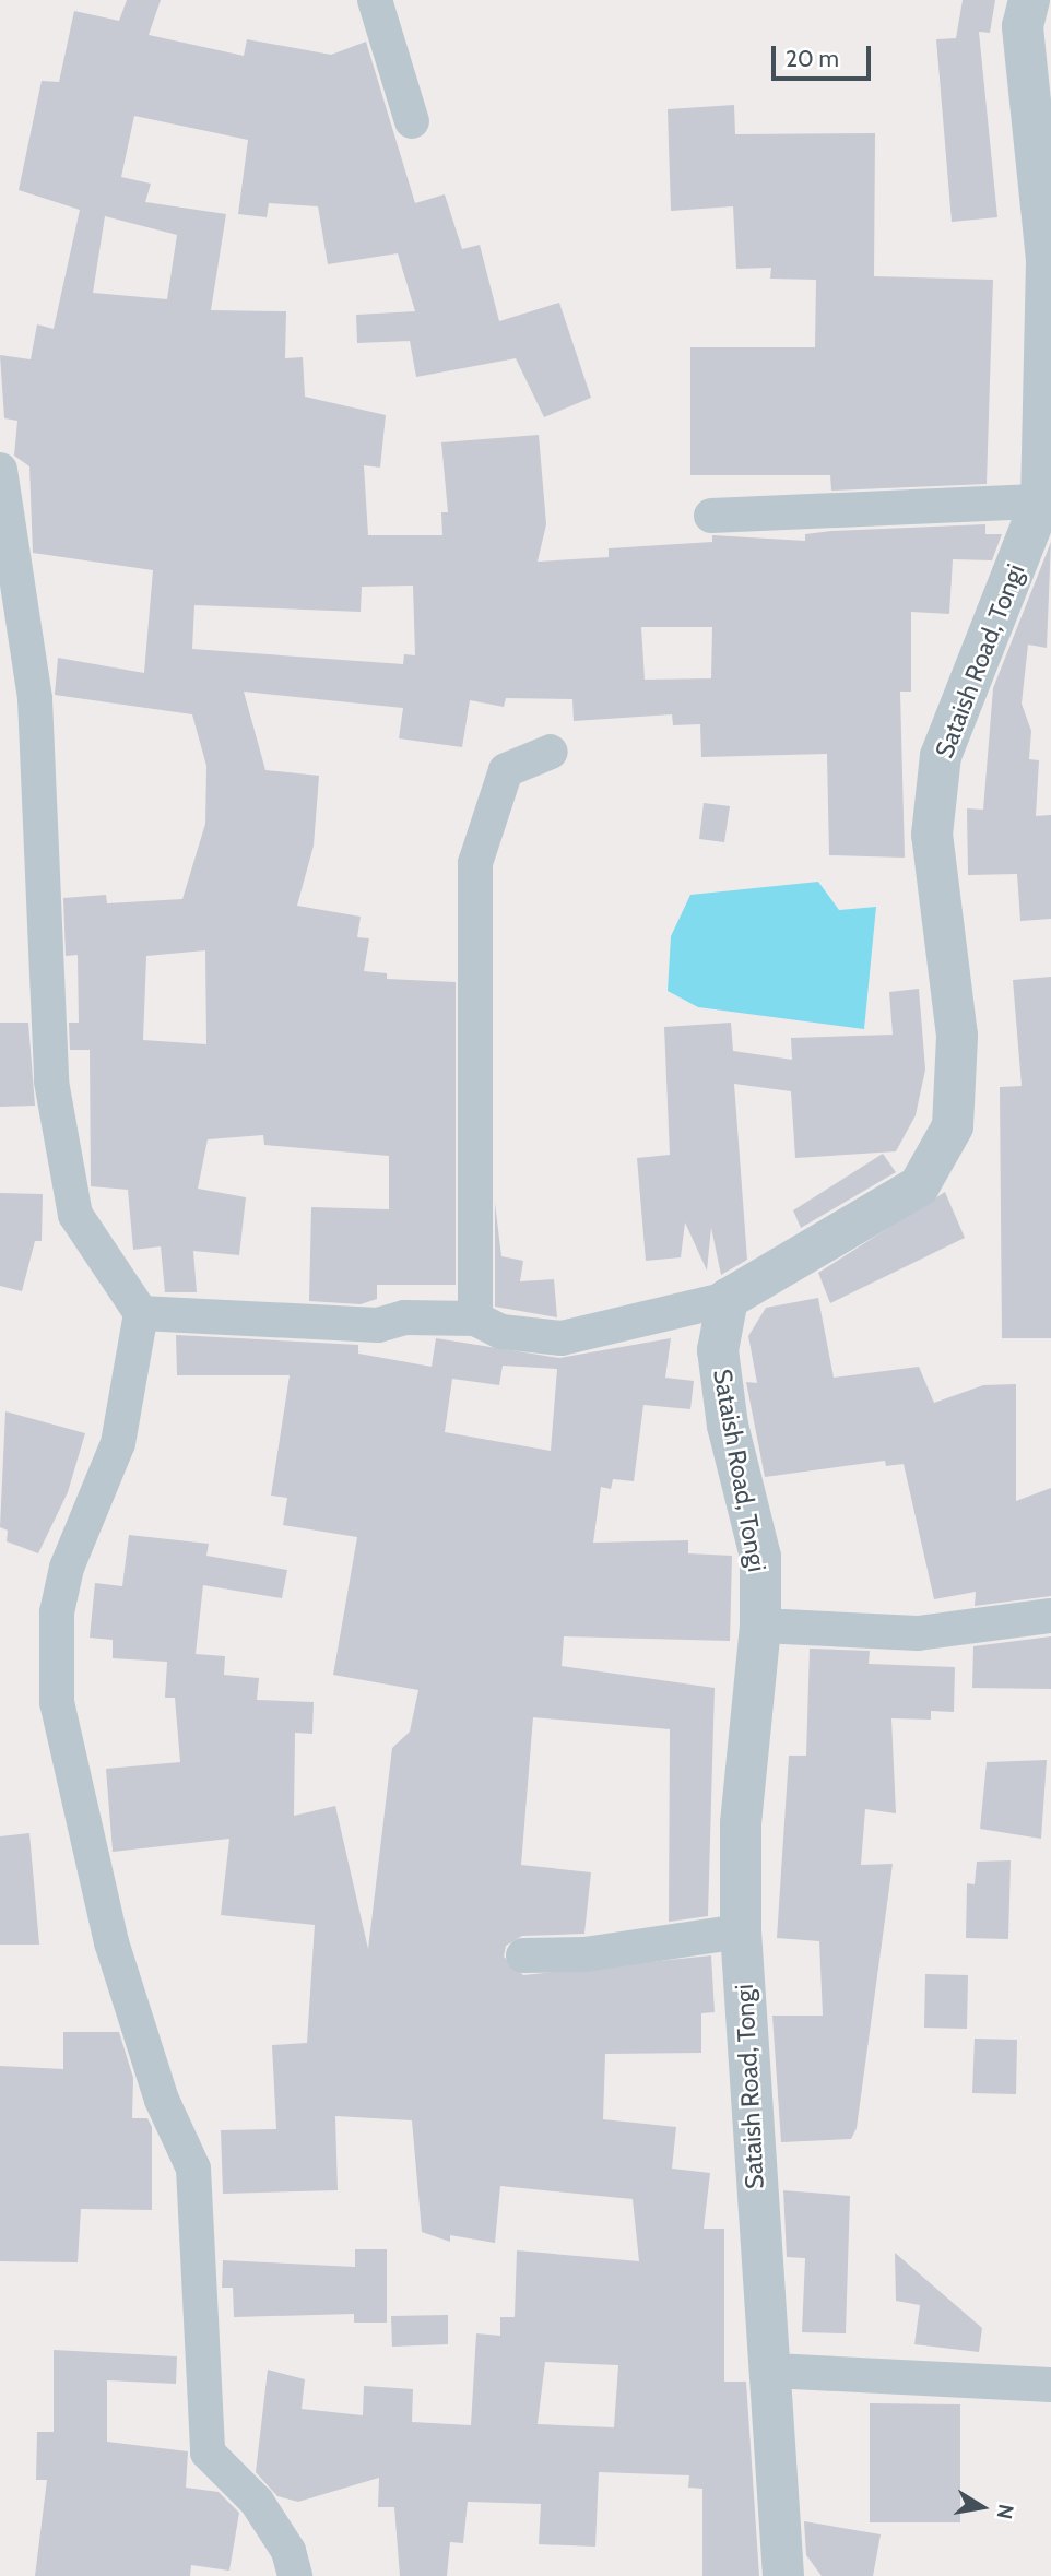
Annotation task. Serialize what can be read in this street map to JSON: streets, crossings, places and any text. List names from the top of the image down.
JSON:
{
  "streets": {
    "street": ["Sataish Road, Tongi"]
  },
  "scale_bar": "20 m",
  "north": "right"
}
